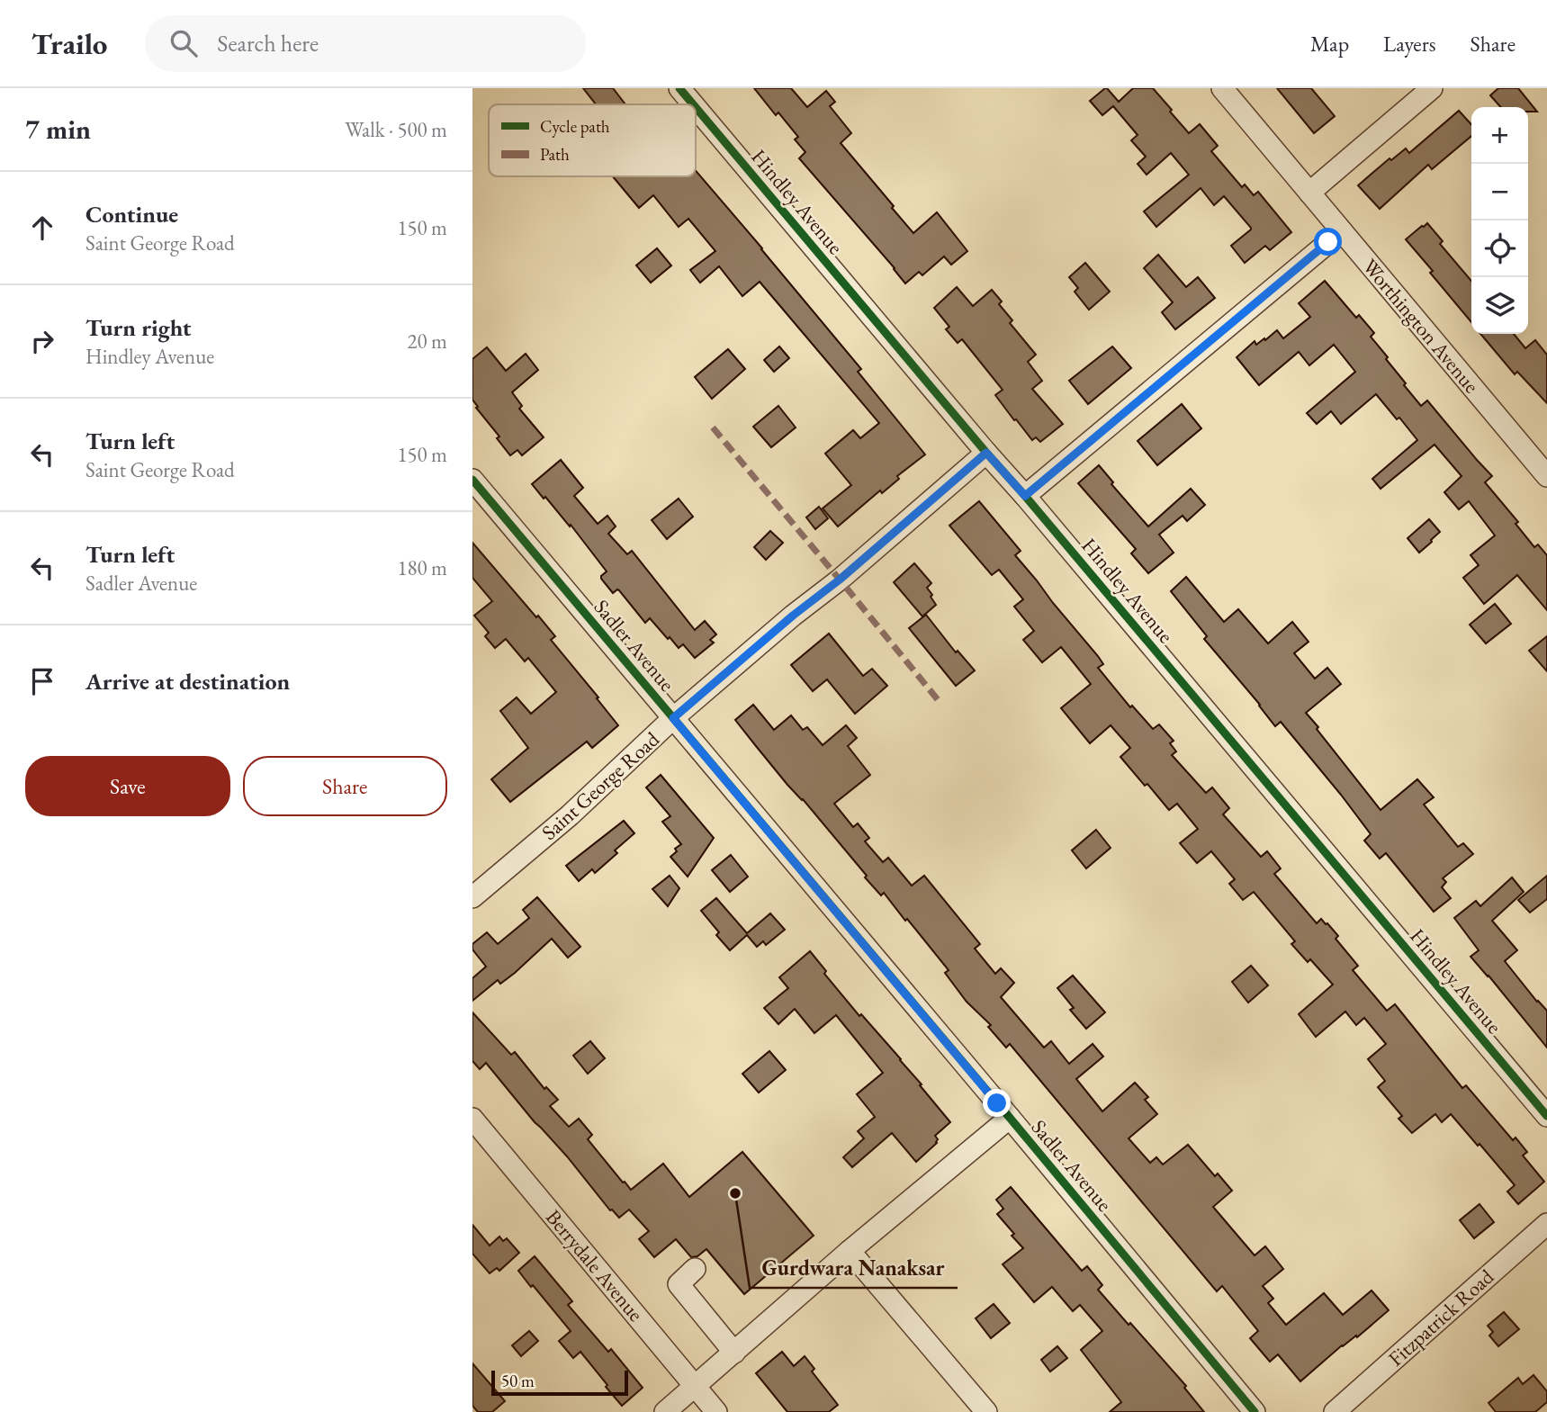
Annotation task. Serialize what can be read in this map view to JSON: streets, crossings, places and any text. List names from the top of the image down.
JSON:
{
  "streets": {
    "street": [
      "Hindley Avenue",
      "Worthington Avenue",
      "Sadler Avenue",
      "Saint George Road",
      "Berrydale Avenue",
      "Fitzpatrick Road"
    ]
  },
  "crossings": [
    ["Hindley Avenue", "Saint George Road"],
    ["Sadler Avenue", "Saint George Road"]
  ],
  "places": ["Gurdwara Nanaksar"],
  "legend": ["Cycle path", "Path"],
  "scale_bar": "50 m",
  "page": {
    "header": "Trailo",
    "search": "Search here",
    "nav": ["Map", "Layers", "Share"],
    "heading": ["7 min", "Walk · 500 m"],
    "map_buttons": ["+", "−"],
    "list": [
      ["Continue", "Saint George Road", "150 m"],
      ["Turn right", "Hindley Avenue", "20 m"],
      ["Turn left", "Saint George Road", "150 m"],
      ["Turn left", "Sadler Avenue", "180 m"],
      "Arrive at destination"
    ],
    "buttons": ["Save", "Share"],
    "scale": "50 m"
  }
}
